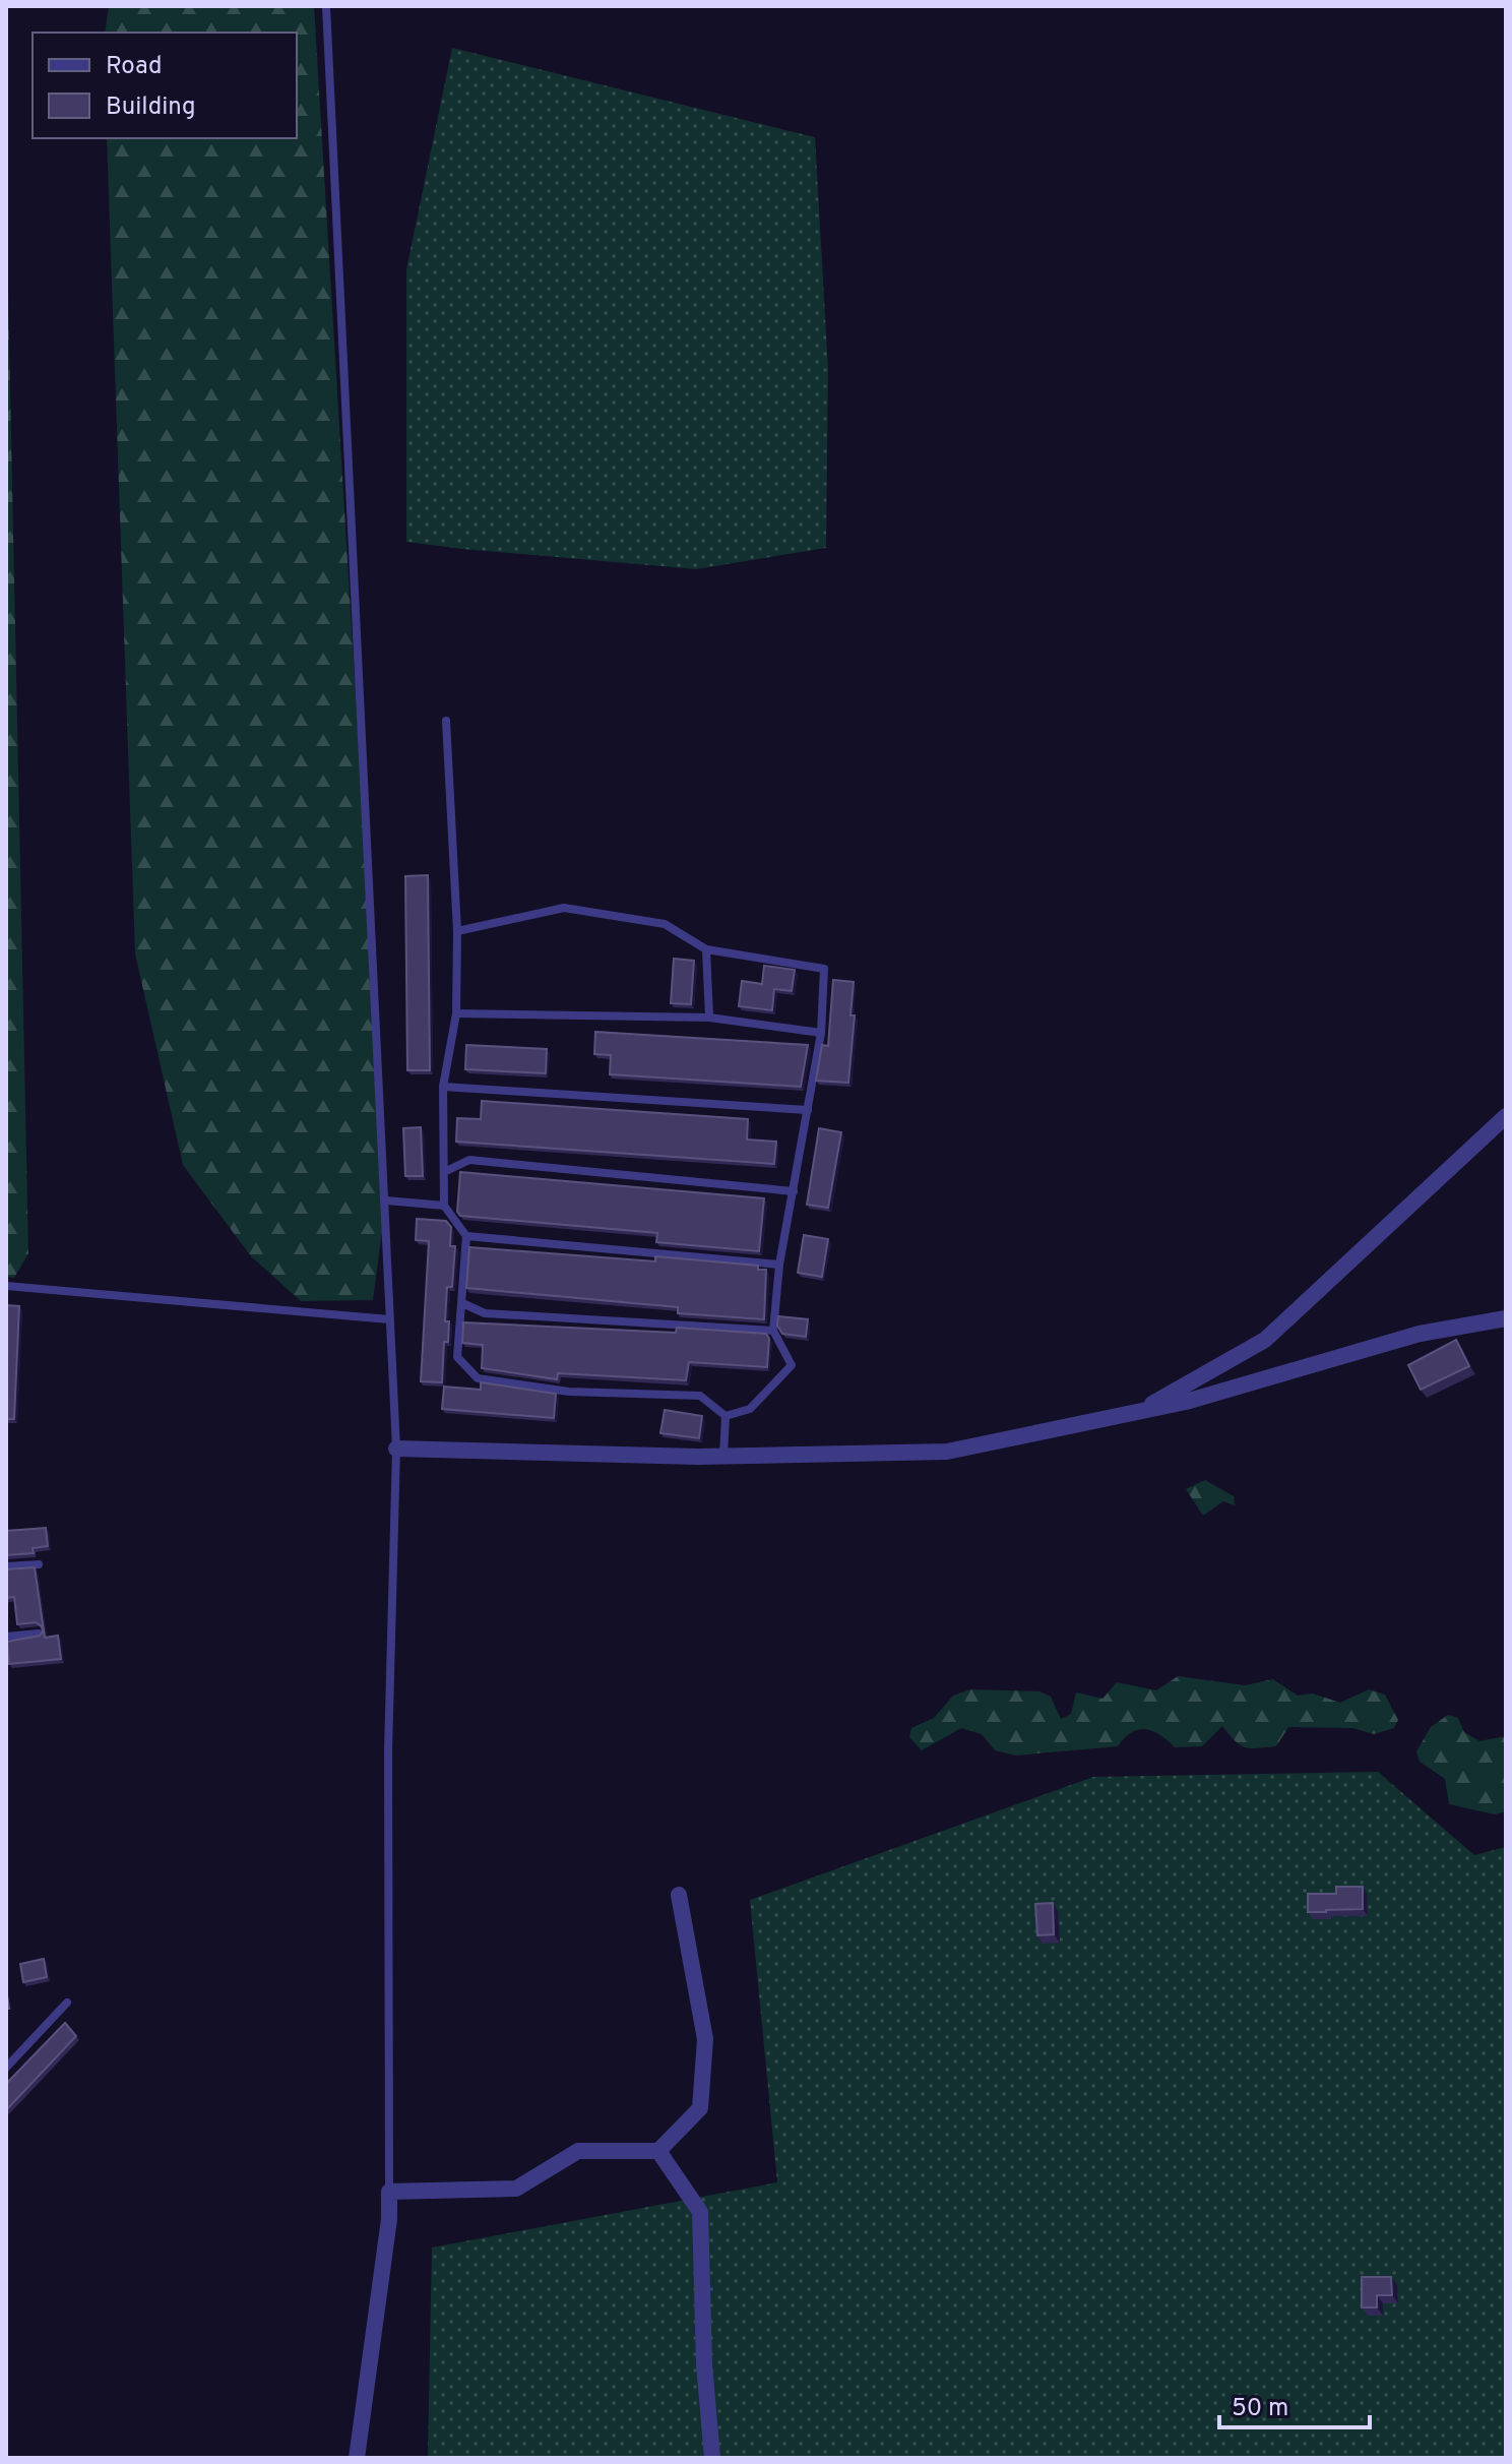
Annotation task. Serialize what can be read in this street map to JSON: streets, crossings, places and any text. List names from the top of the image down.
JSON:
{
  "legend": ["Road", "Building"],
  "scale_bar": "50 m"
}
